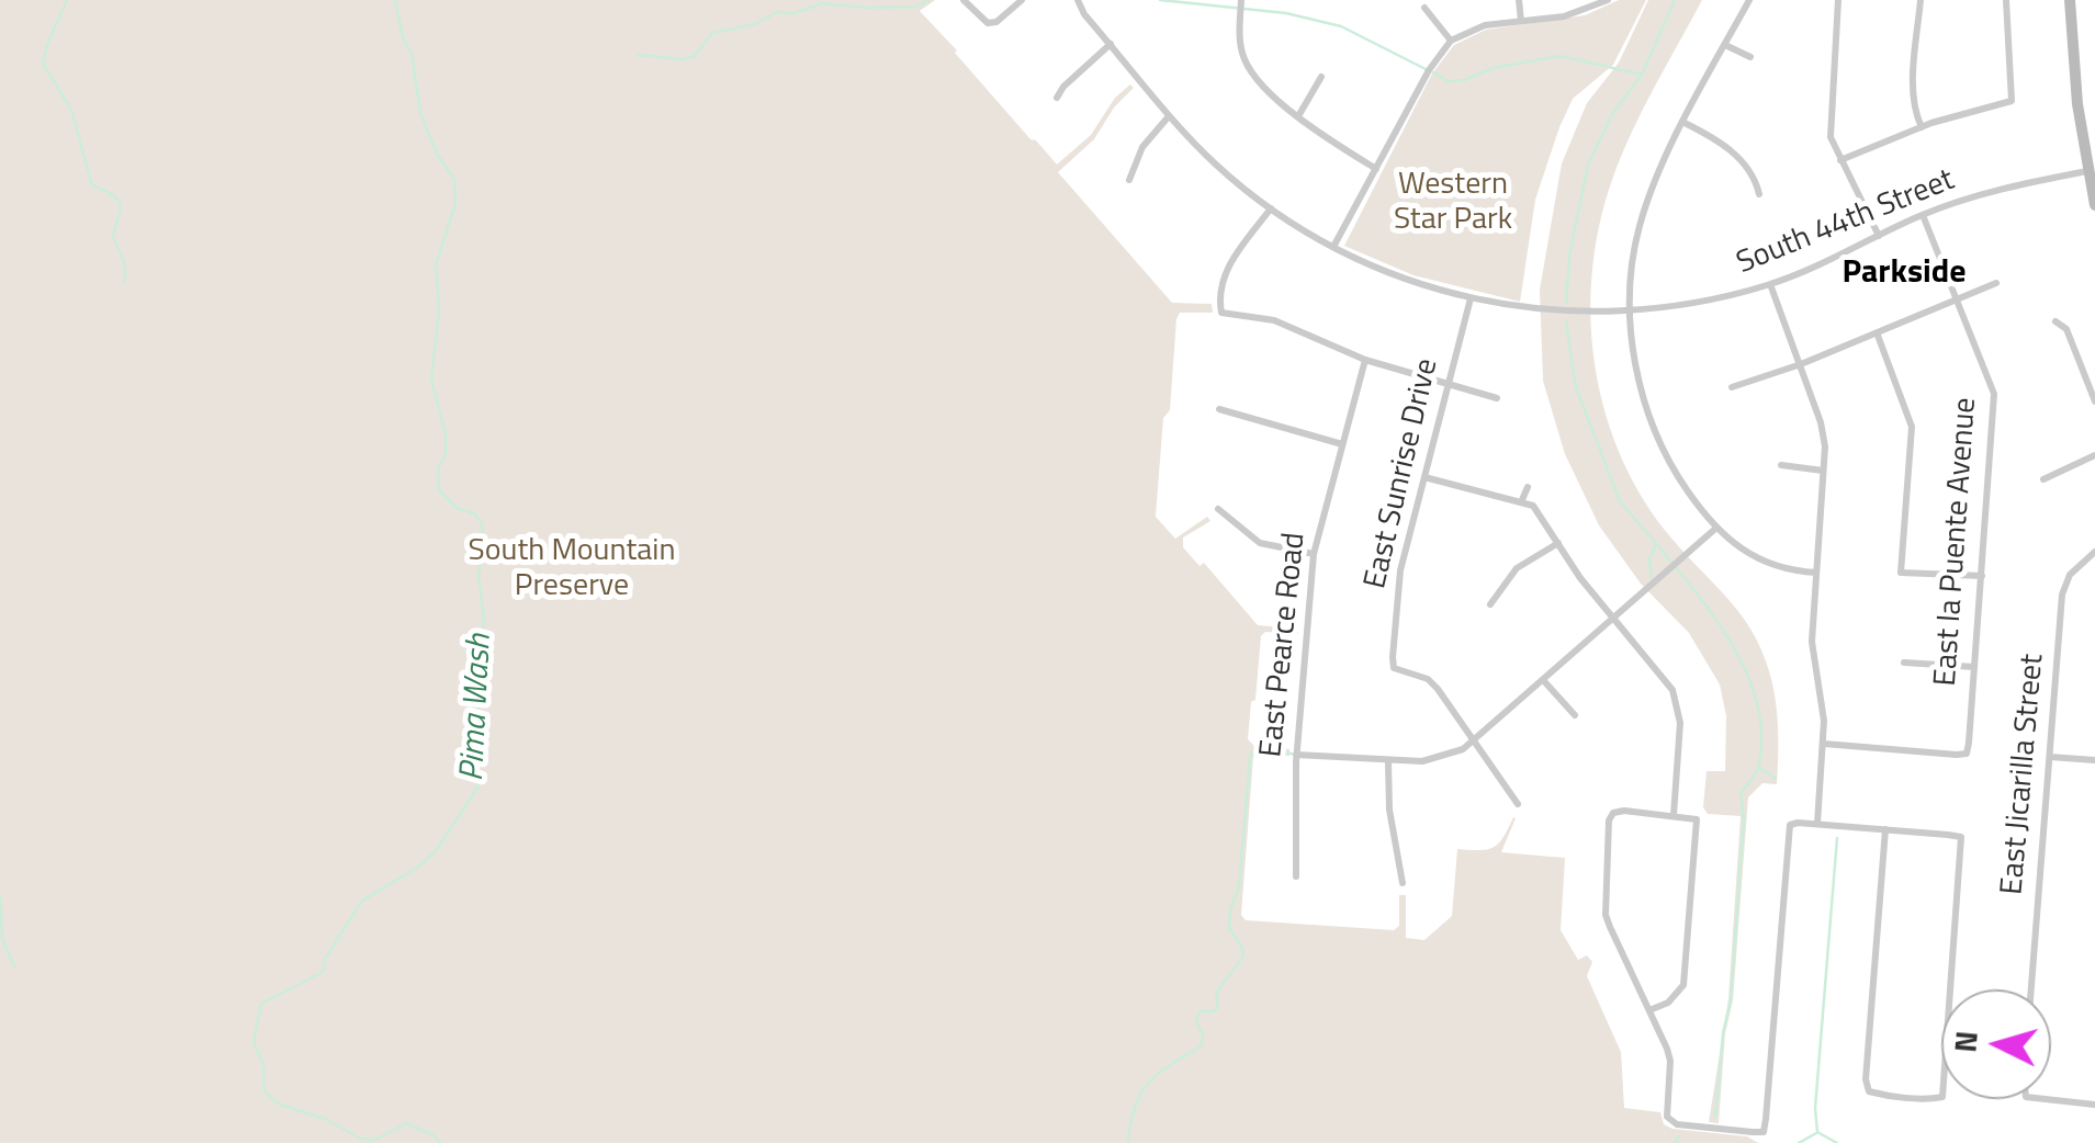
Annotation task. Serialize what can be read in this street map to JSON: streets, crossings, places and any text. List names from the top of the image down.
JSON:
{
  "streets": {
    "street": [
      "South 44th Street",
      "East Sunrise Drive",
      "East la Puente Avenue",
      "East Pearce Road",
      "East Jicarilla Street"
    ]
  },
  "crossings": [
    ["South 44th Street", "East Sunrise Drive"],
    ["South 44th Street", "East la Puente Avenue"]
  ],
  "districts": ["Parkside"],
  "water": ["Pima Wash"],
  "parks": ["Western Star Park", "South Mountain Preserve"],
  "north": "left"
}
